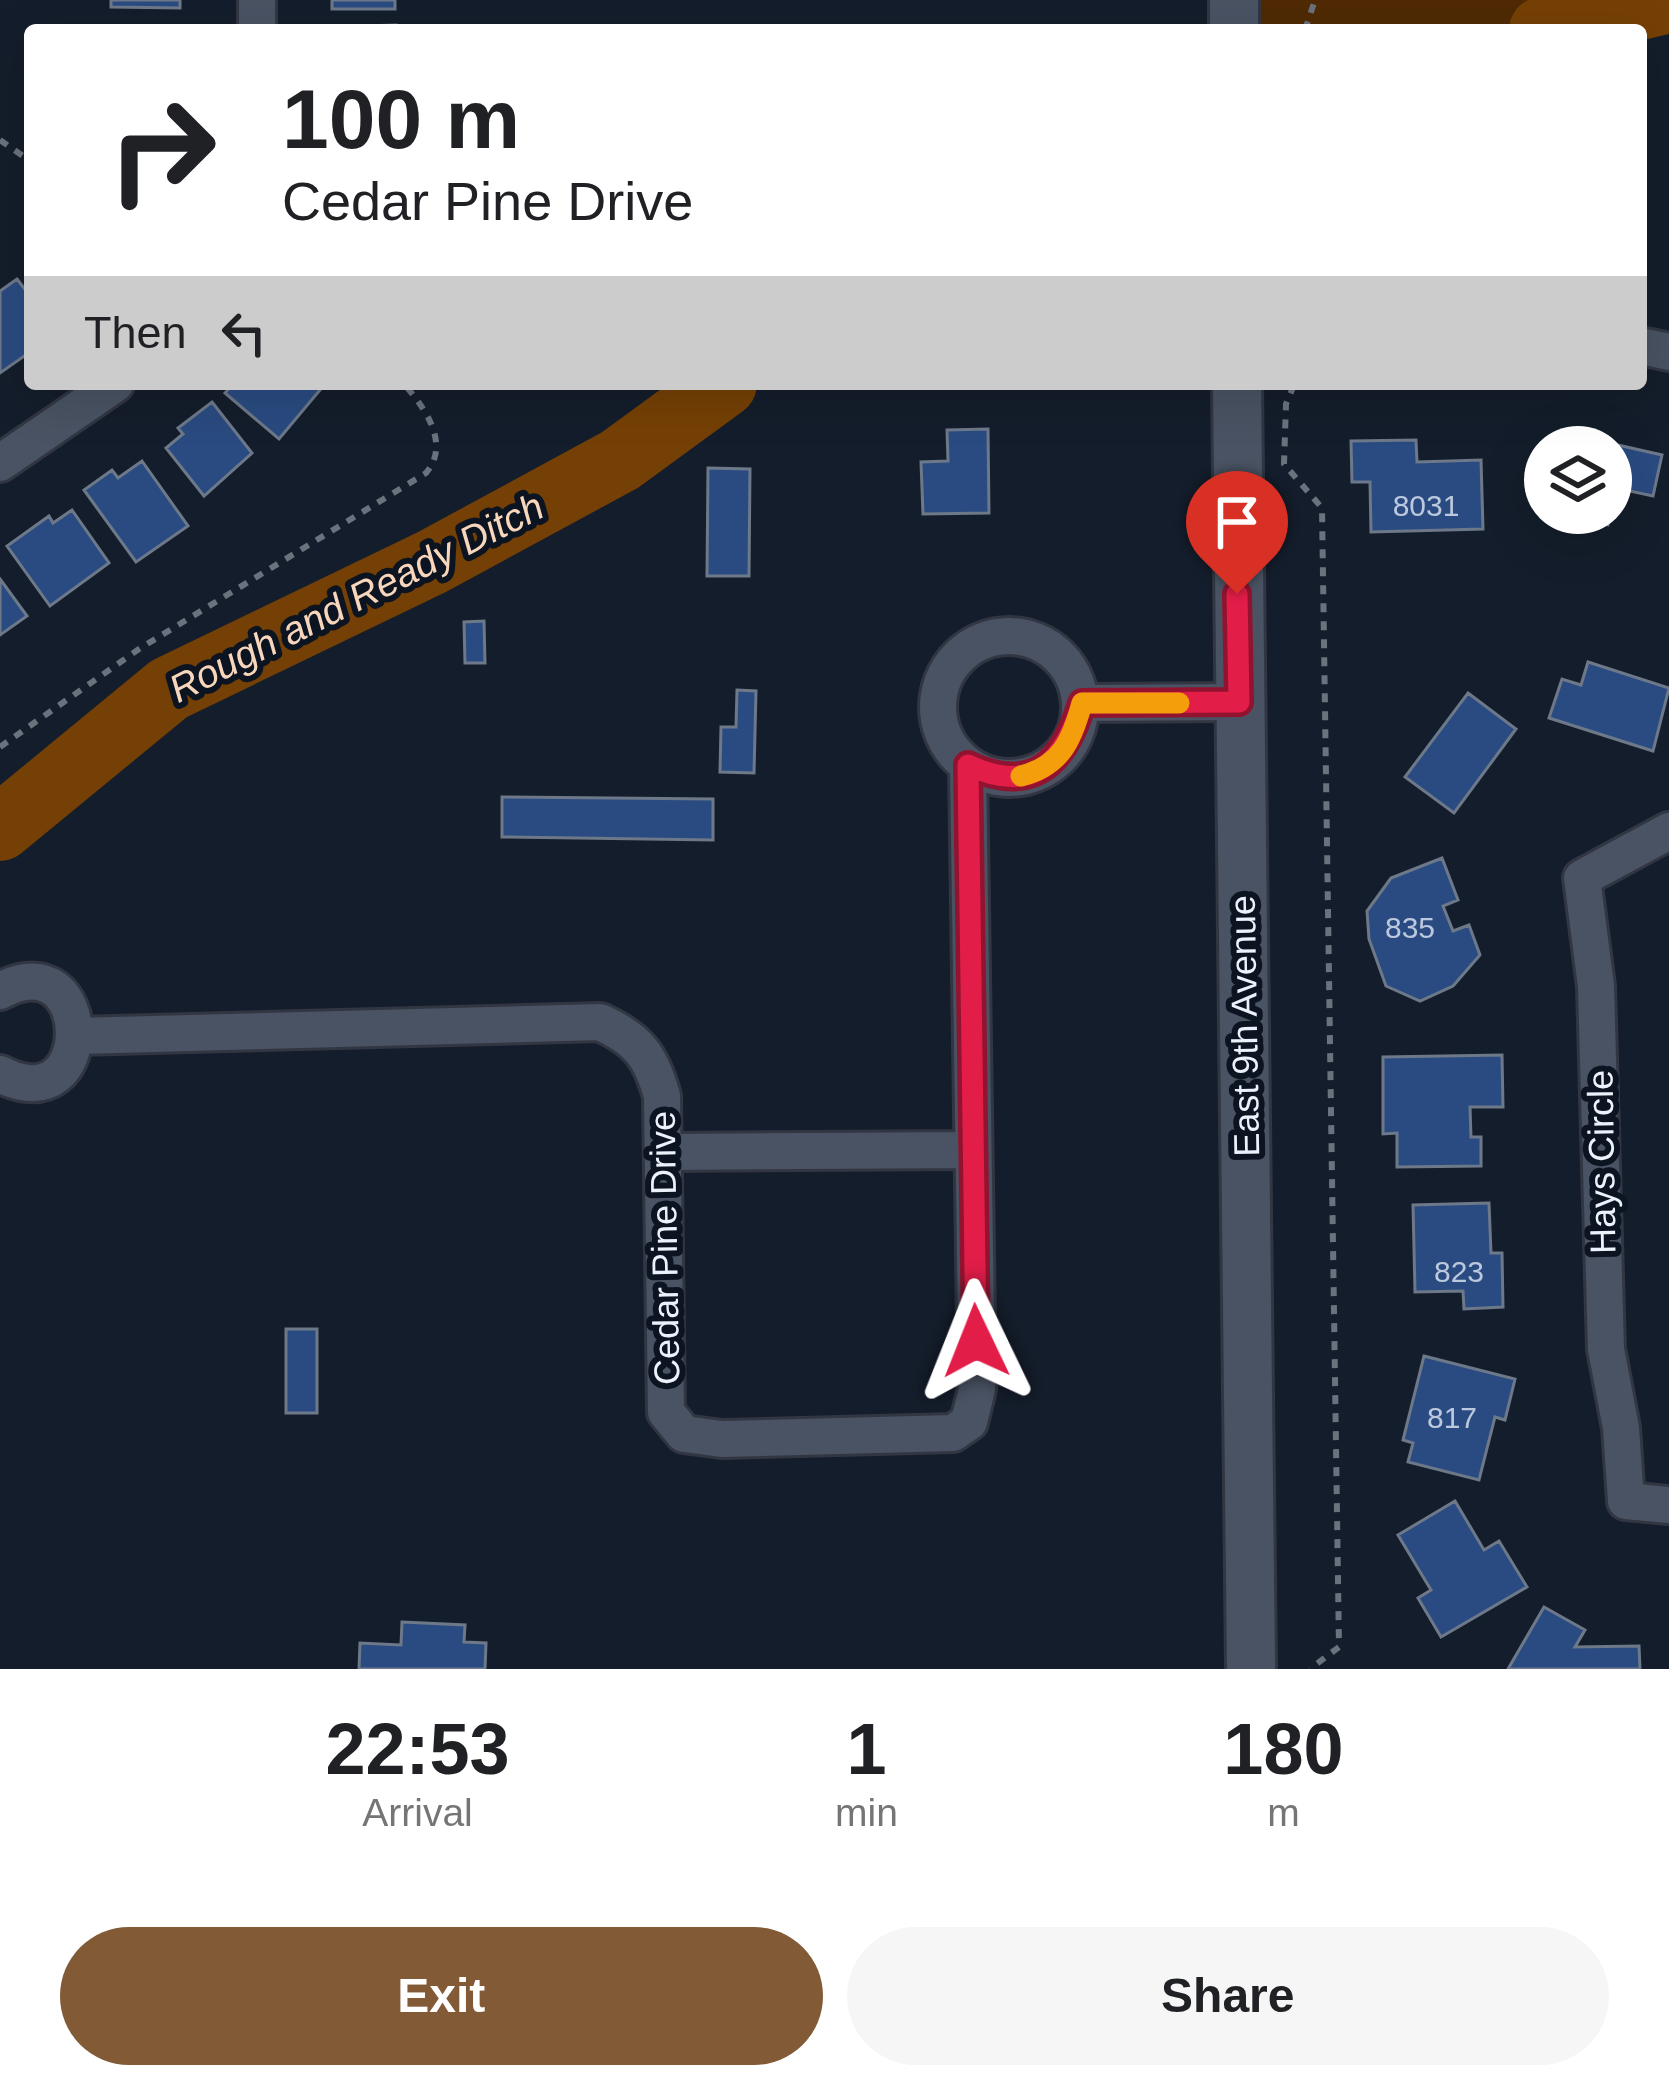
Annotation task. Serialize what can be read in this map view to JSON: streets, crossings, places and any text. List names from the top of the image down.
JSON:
{
  "streets": {
    "main road": ["East 9th Avenue"],
    "street": ["Hays Circle", "Cedar Pine Drive"]
  },
  "water": ["Rough and Ready Ditch"],
  "house_numbers": [
    "8031",
    "835",
    "823",
    "817"
  ],
  "page": {
    "turn": ["100 m", "Cedar Pine Drive"],
    "then": "Then",
    "eta": [
      "22:53",
      "Arrival",
      "1",
      "min",
      "180",
      "m"
    ],
    "buttons": ["Exit", "Share"]
  }
}
